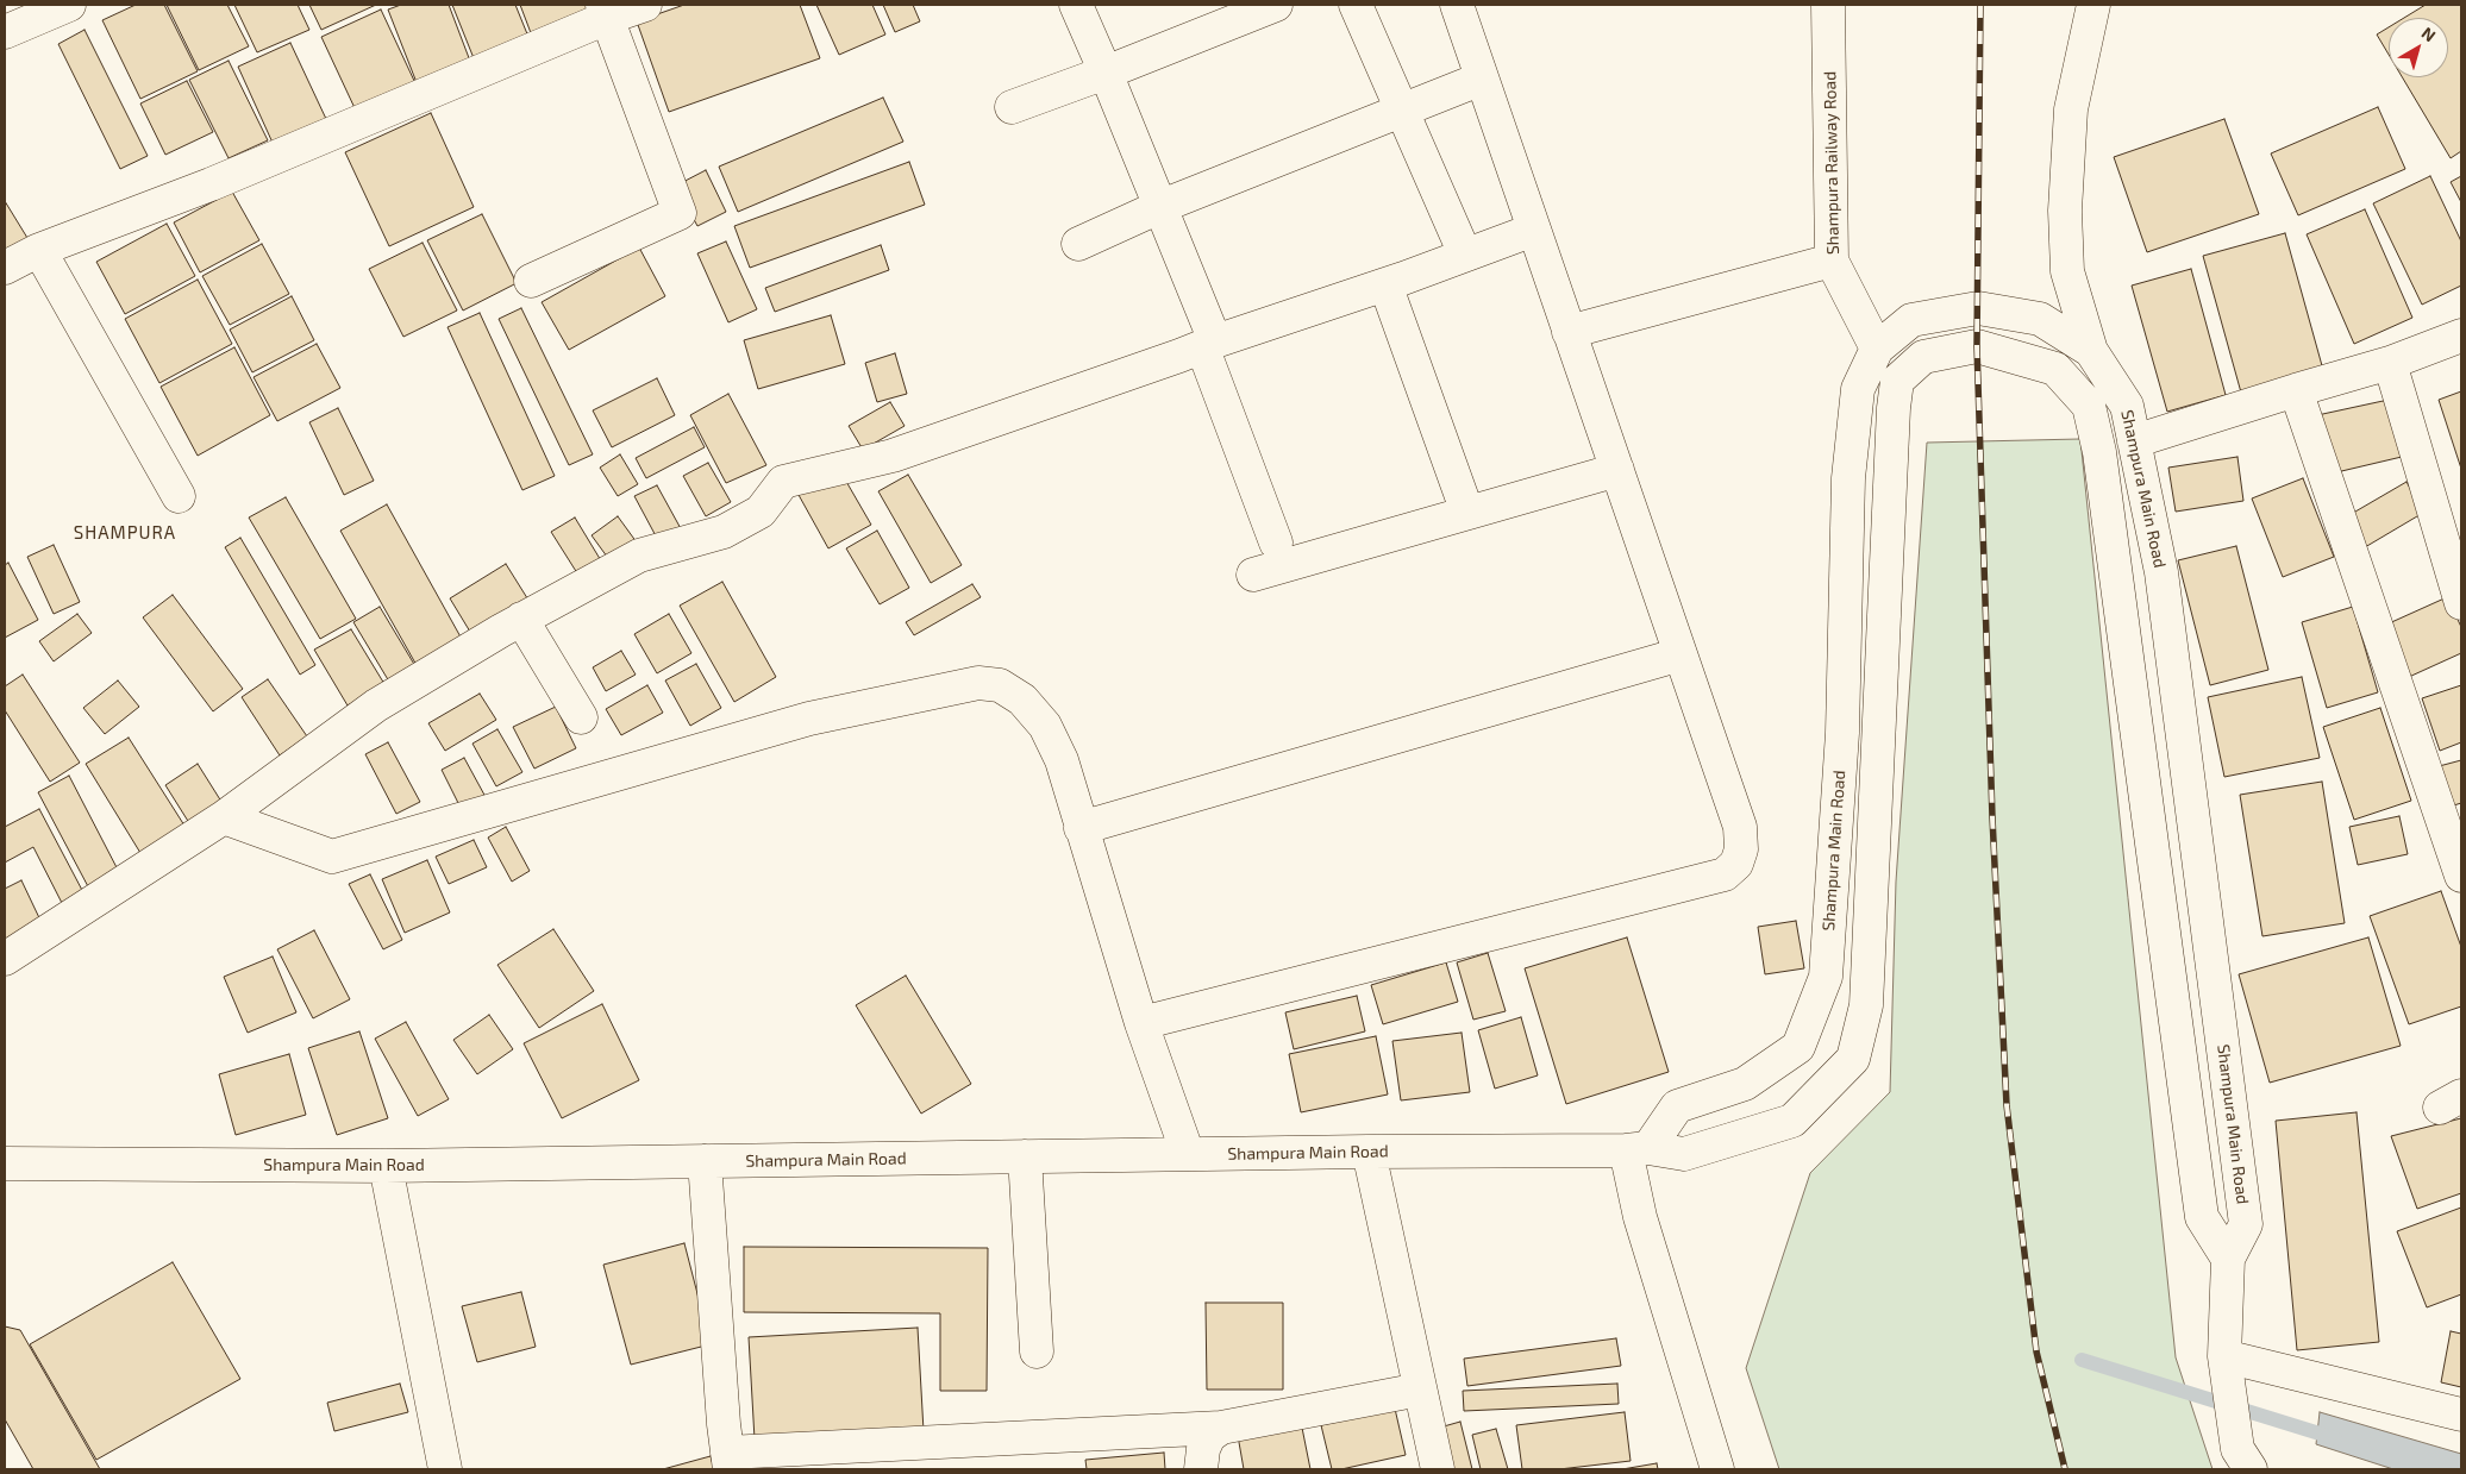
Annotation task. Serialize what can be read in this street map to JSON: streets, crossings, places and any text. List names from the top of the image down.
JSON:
{
  "streets": {
    "street": ["Shampura Railway Road", "Shampura Main Road"]
  },
  "crossings": [
    ["Shampura Railway Road", "Shampura Main Road"]
  ],
  "districts": ["SHAMPURA"],
  "north": "top right"
}
